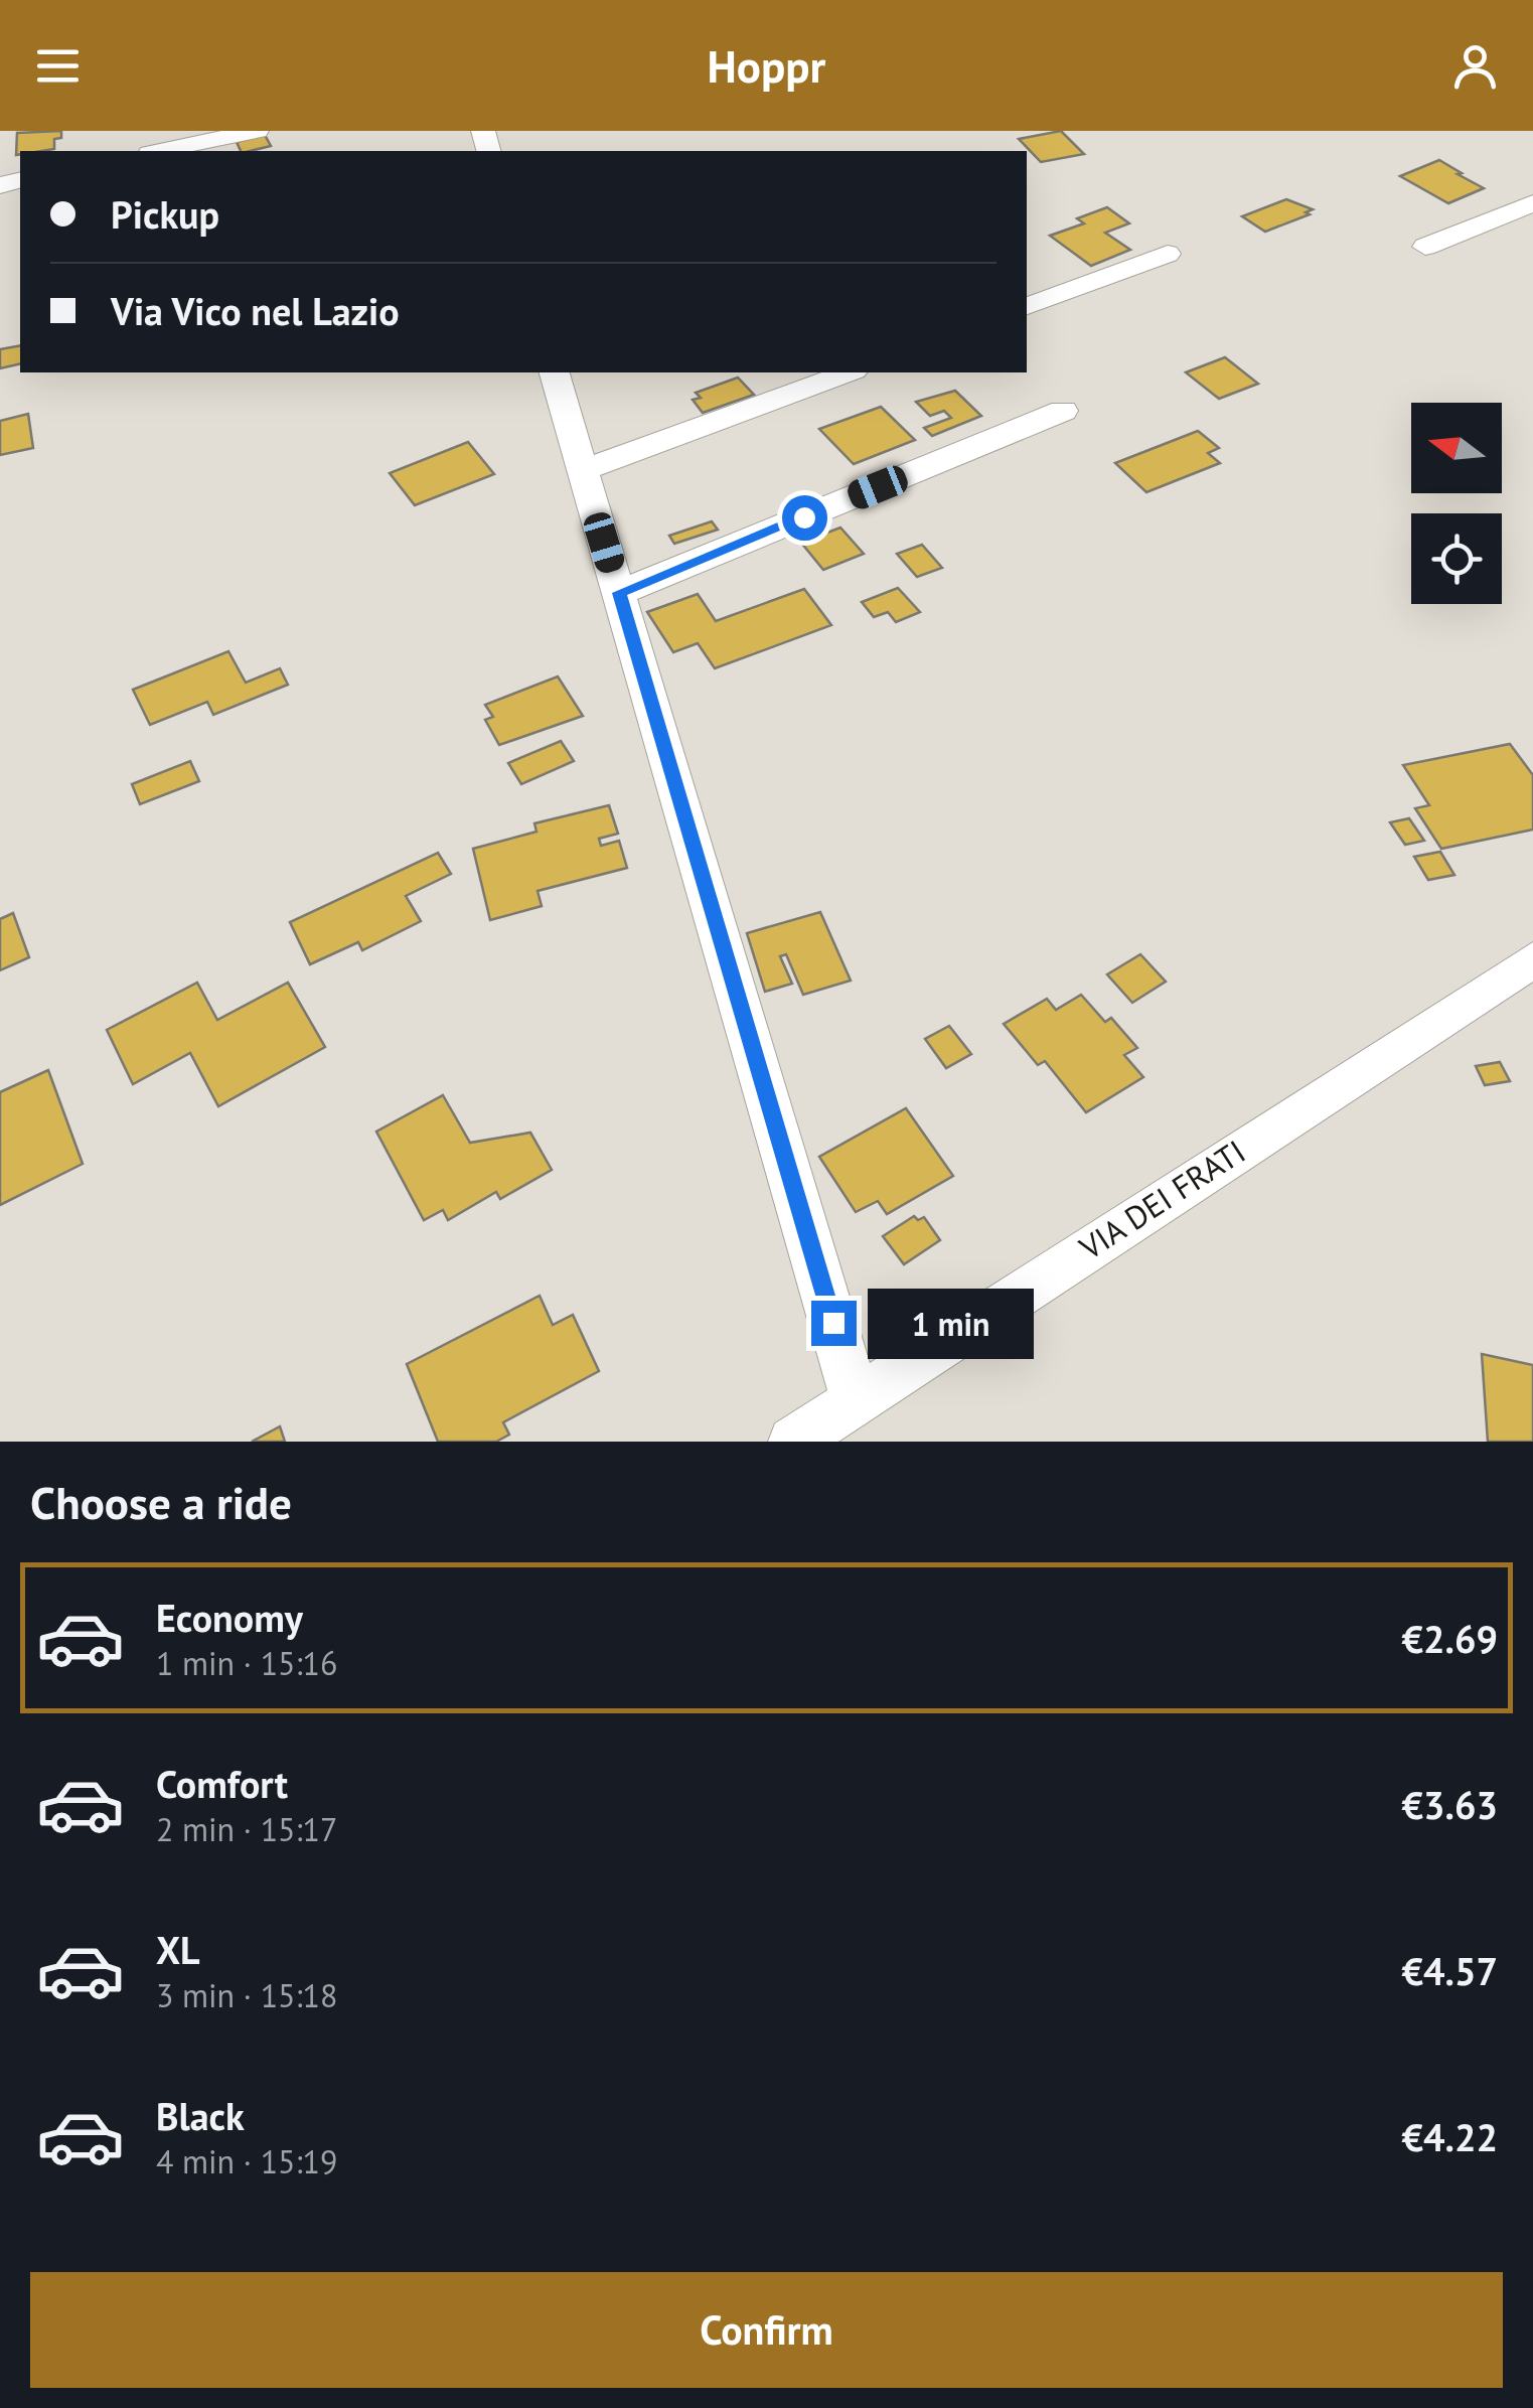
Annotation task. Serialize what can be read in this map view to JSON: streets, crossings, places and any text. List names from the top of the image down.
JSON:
{
  "streets": {
    "street": ["VIA DEI FRATI"]
  },
  "north": "left",
  "page": {
    "header": "Hoppr",
    "banner": ["Pickup", "Via Vico nel Lazio"],
    "bubble": "1 min",
    "heading": "Choose a ride",
    "list": [
      {
        "name": "Economy",
        "note": "1 min · 15:16",
        "value": "€2.69"
      },
      {
        "name": "Comfort",
        "note": "2 min · 15:17",
        "value": "€3.63"
      },
      {
        "name": "XL",
        "note": "3 min · 15:18",
        "value": "€4.57"
      },
      {
        "name": "Black",
        "note": "4 min · 15:19",
        "value": "€4.22"
      }
    ],
    "buttons": "Confirm"
  }
}
